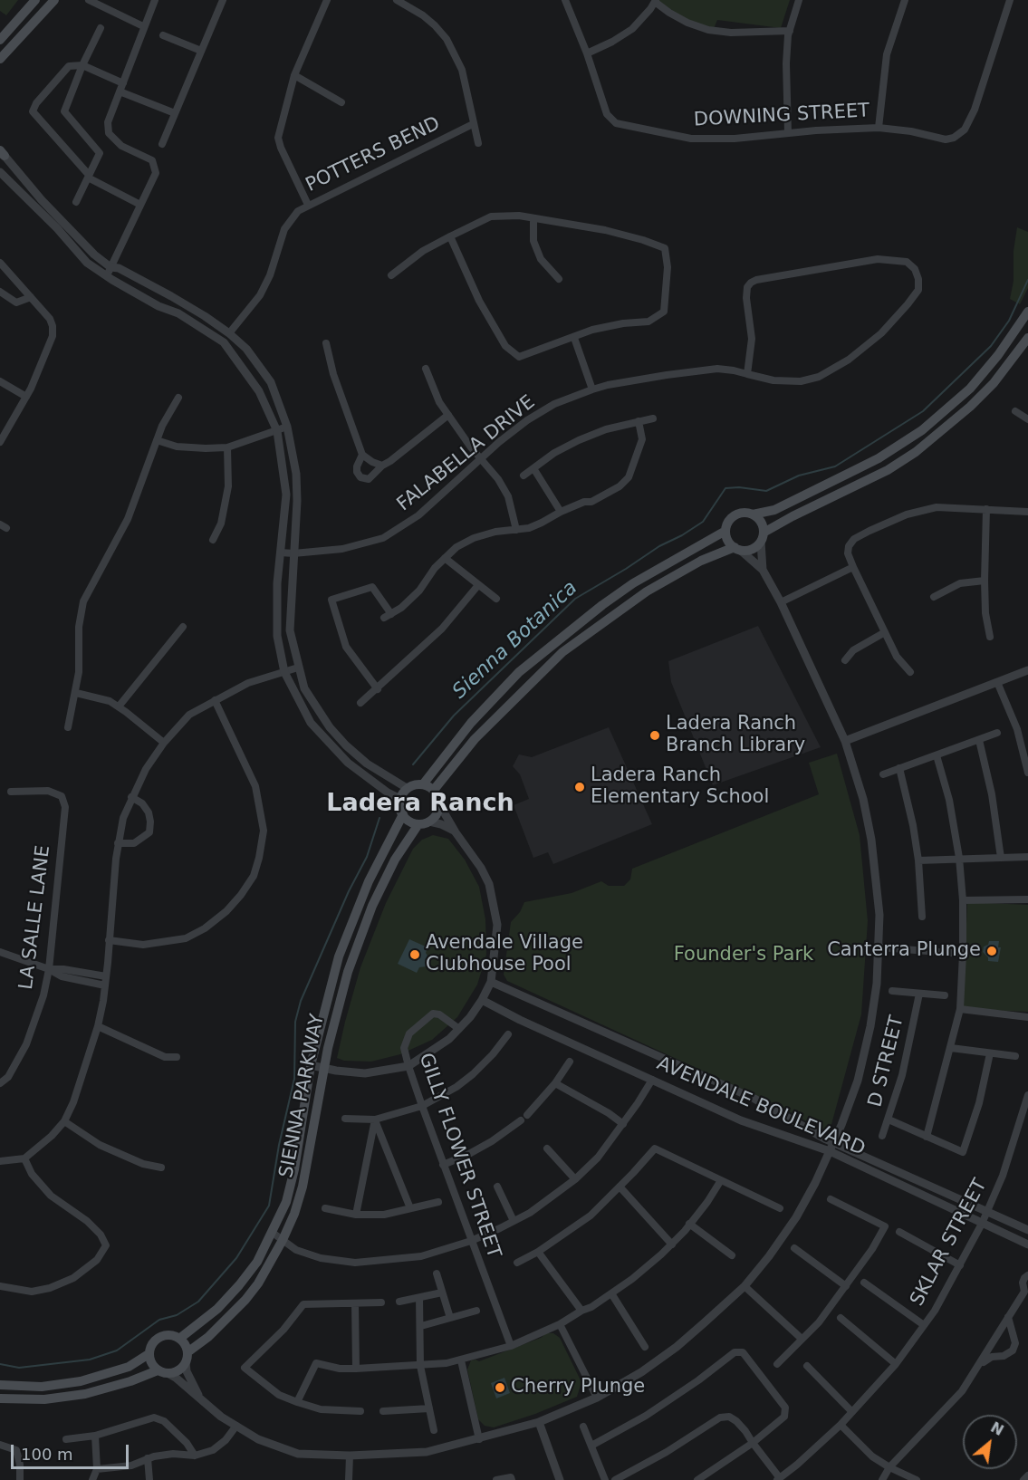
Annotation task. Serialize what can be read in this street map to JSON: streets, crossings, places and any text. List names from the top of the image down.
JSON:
{
  "streets": {
    "main road": ["SIENNA PARKWAY"],
    "street": [
      "DOWNING STREET",
      "POTTERS BEND",
      "FALABELLA DRIVE",
      "LA SALLE LANE",
      "D STREET",
      "AVENDALE BOULEVARD",
      "GILLY FLOWER STREET",
      "SKLAR STREET"
    ]
  },
  "crossings": [
    ["AVENDALE BOULEVARD", "SKLAR STREET"]
  ],
  "districts": ["Ladera Ranch"],
  "water": ["Sienna Botanica"],
  "parks": ["Founder's Park"],
  "places": [
    "Ladera Ranch Branch Library",
    "Ladera Ranch Elementary School",
    "Canterra Plunge",
    "Avendale Village Clubhouse Pool",
    "Cherry Plunge"
  ],
  "scale_bar": "100 m",
  "north": "top right"
}
